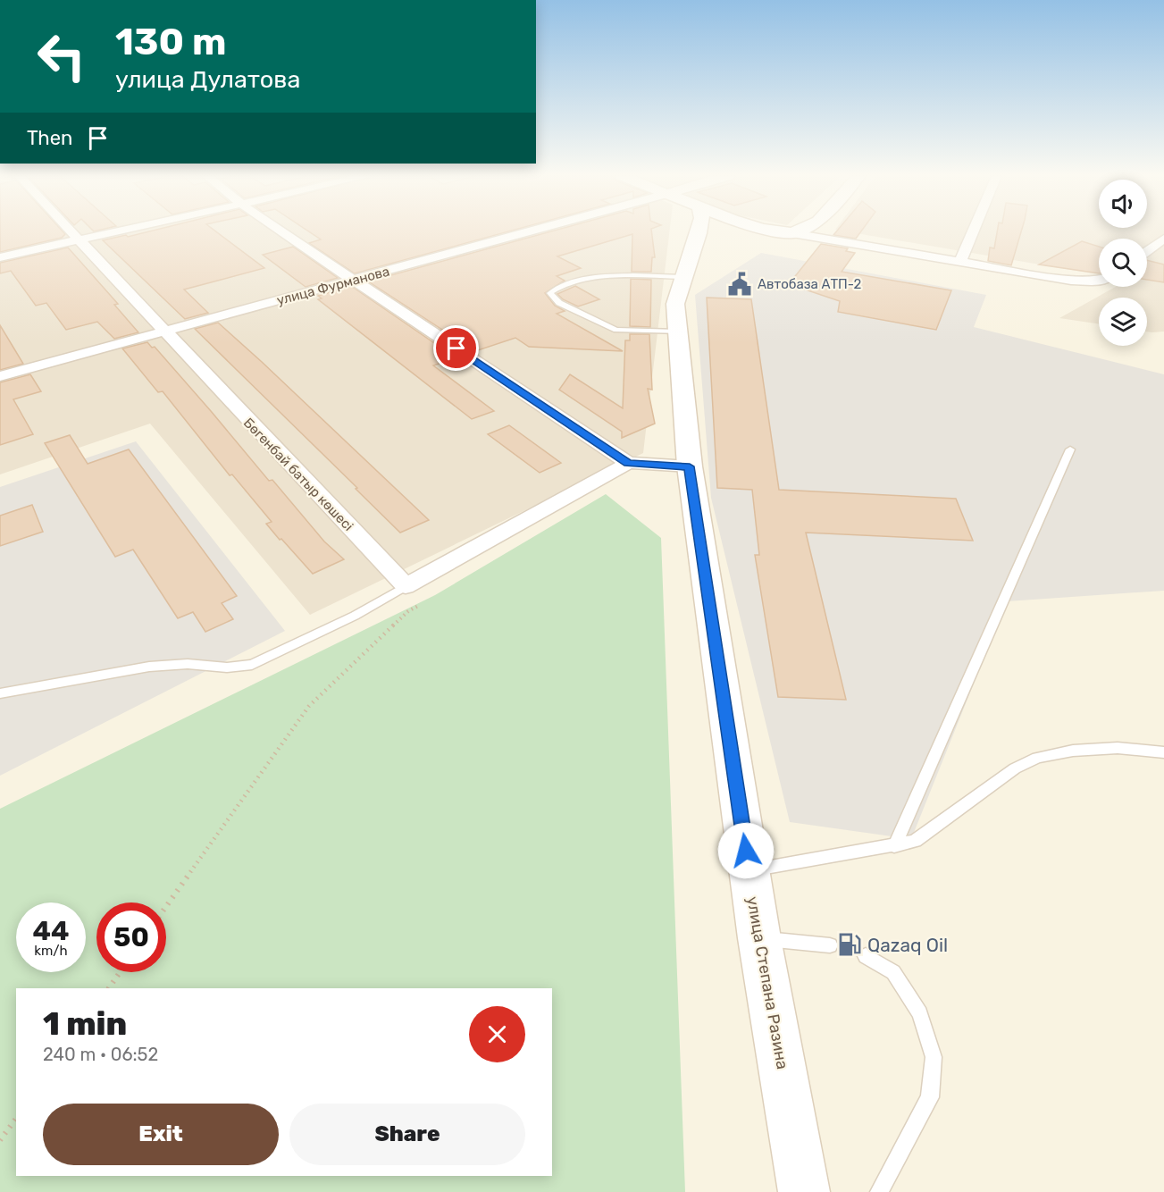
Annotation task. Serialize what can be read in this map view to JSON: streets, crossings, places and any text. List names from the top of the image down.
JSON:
{
  "streets": {
    "main road": ["улица Степана Разина"],
    "street": ["улица Фурманова", "Бөгенбай батыр көшесі"]
  },
  "crossings": [
    ["улица Фурманова", "Бөгенбай батыр көшесі"]
  ],
  "places": {
    "public building": ["Автобаза АТП-2"],
    "fuel station": ["Qazaq Oil"]
  },
  "page": {
    "turn": ["130 m", "улица Дулатова"],
    "then": "Then",
    "speed": "44 km/h",
    "limit": "50",
    "heading": ["1 min", "240 m · 06:52"],
    "buttons": ["Exit", "Share"]
  }
}
